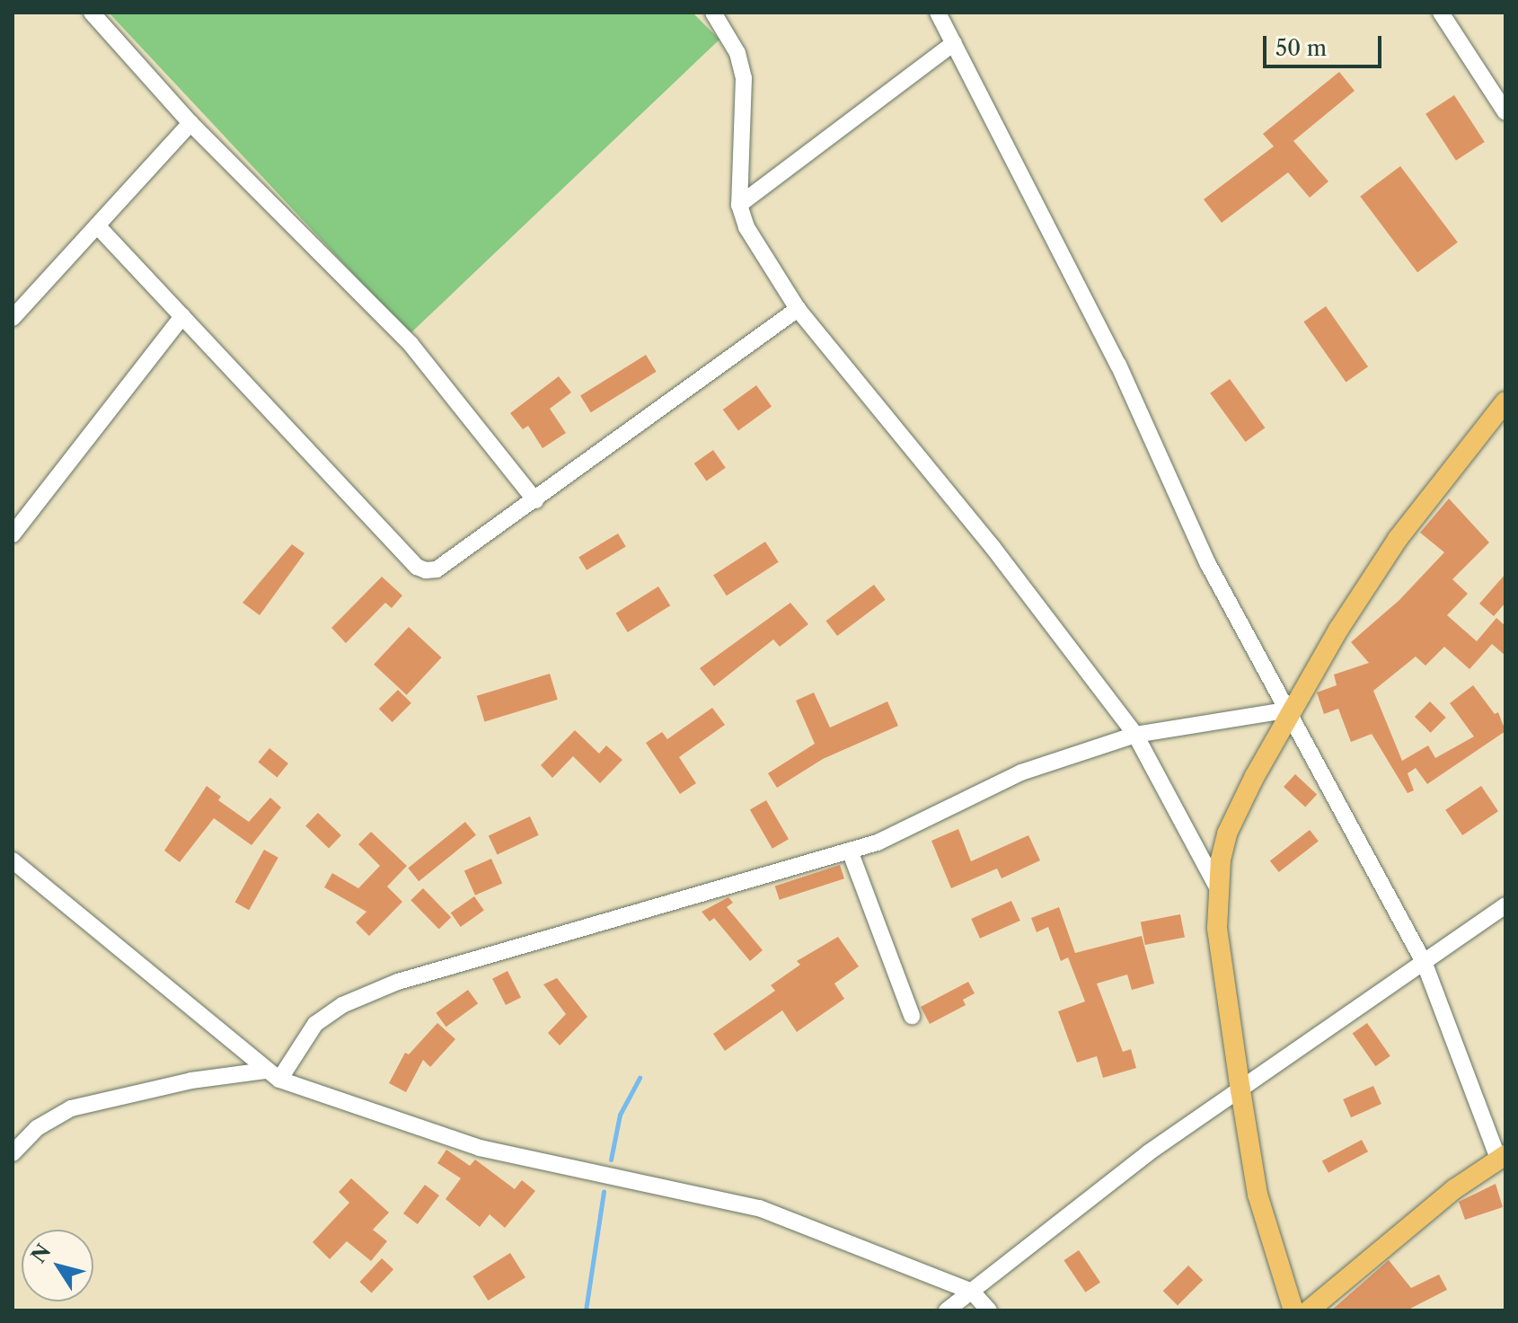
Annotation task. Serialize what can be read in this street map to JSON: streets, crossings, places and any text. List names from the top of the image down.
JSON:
{
  "scale_bar": "50 m",
  "north": "top left"
}
